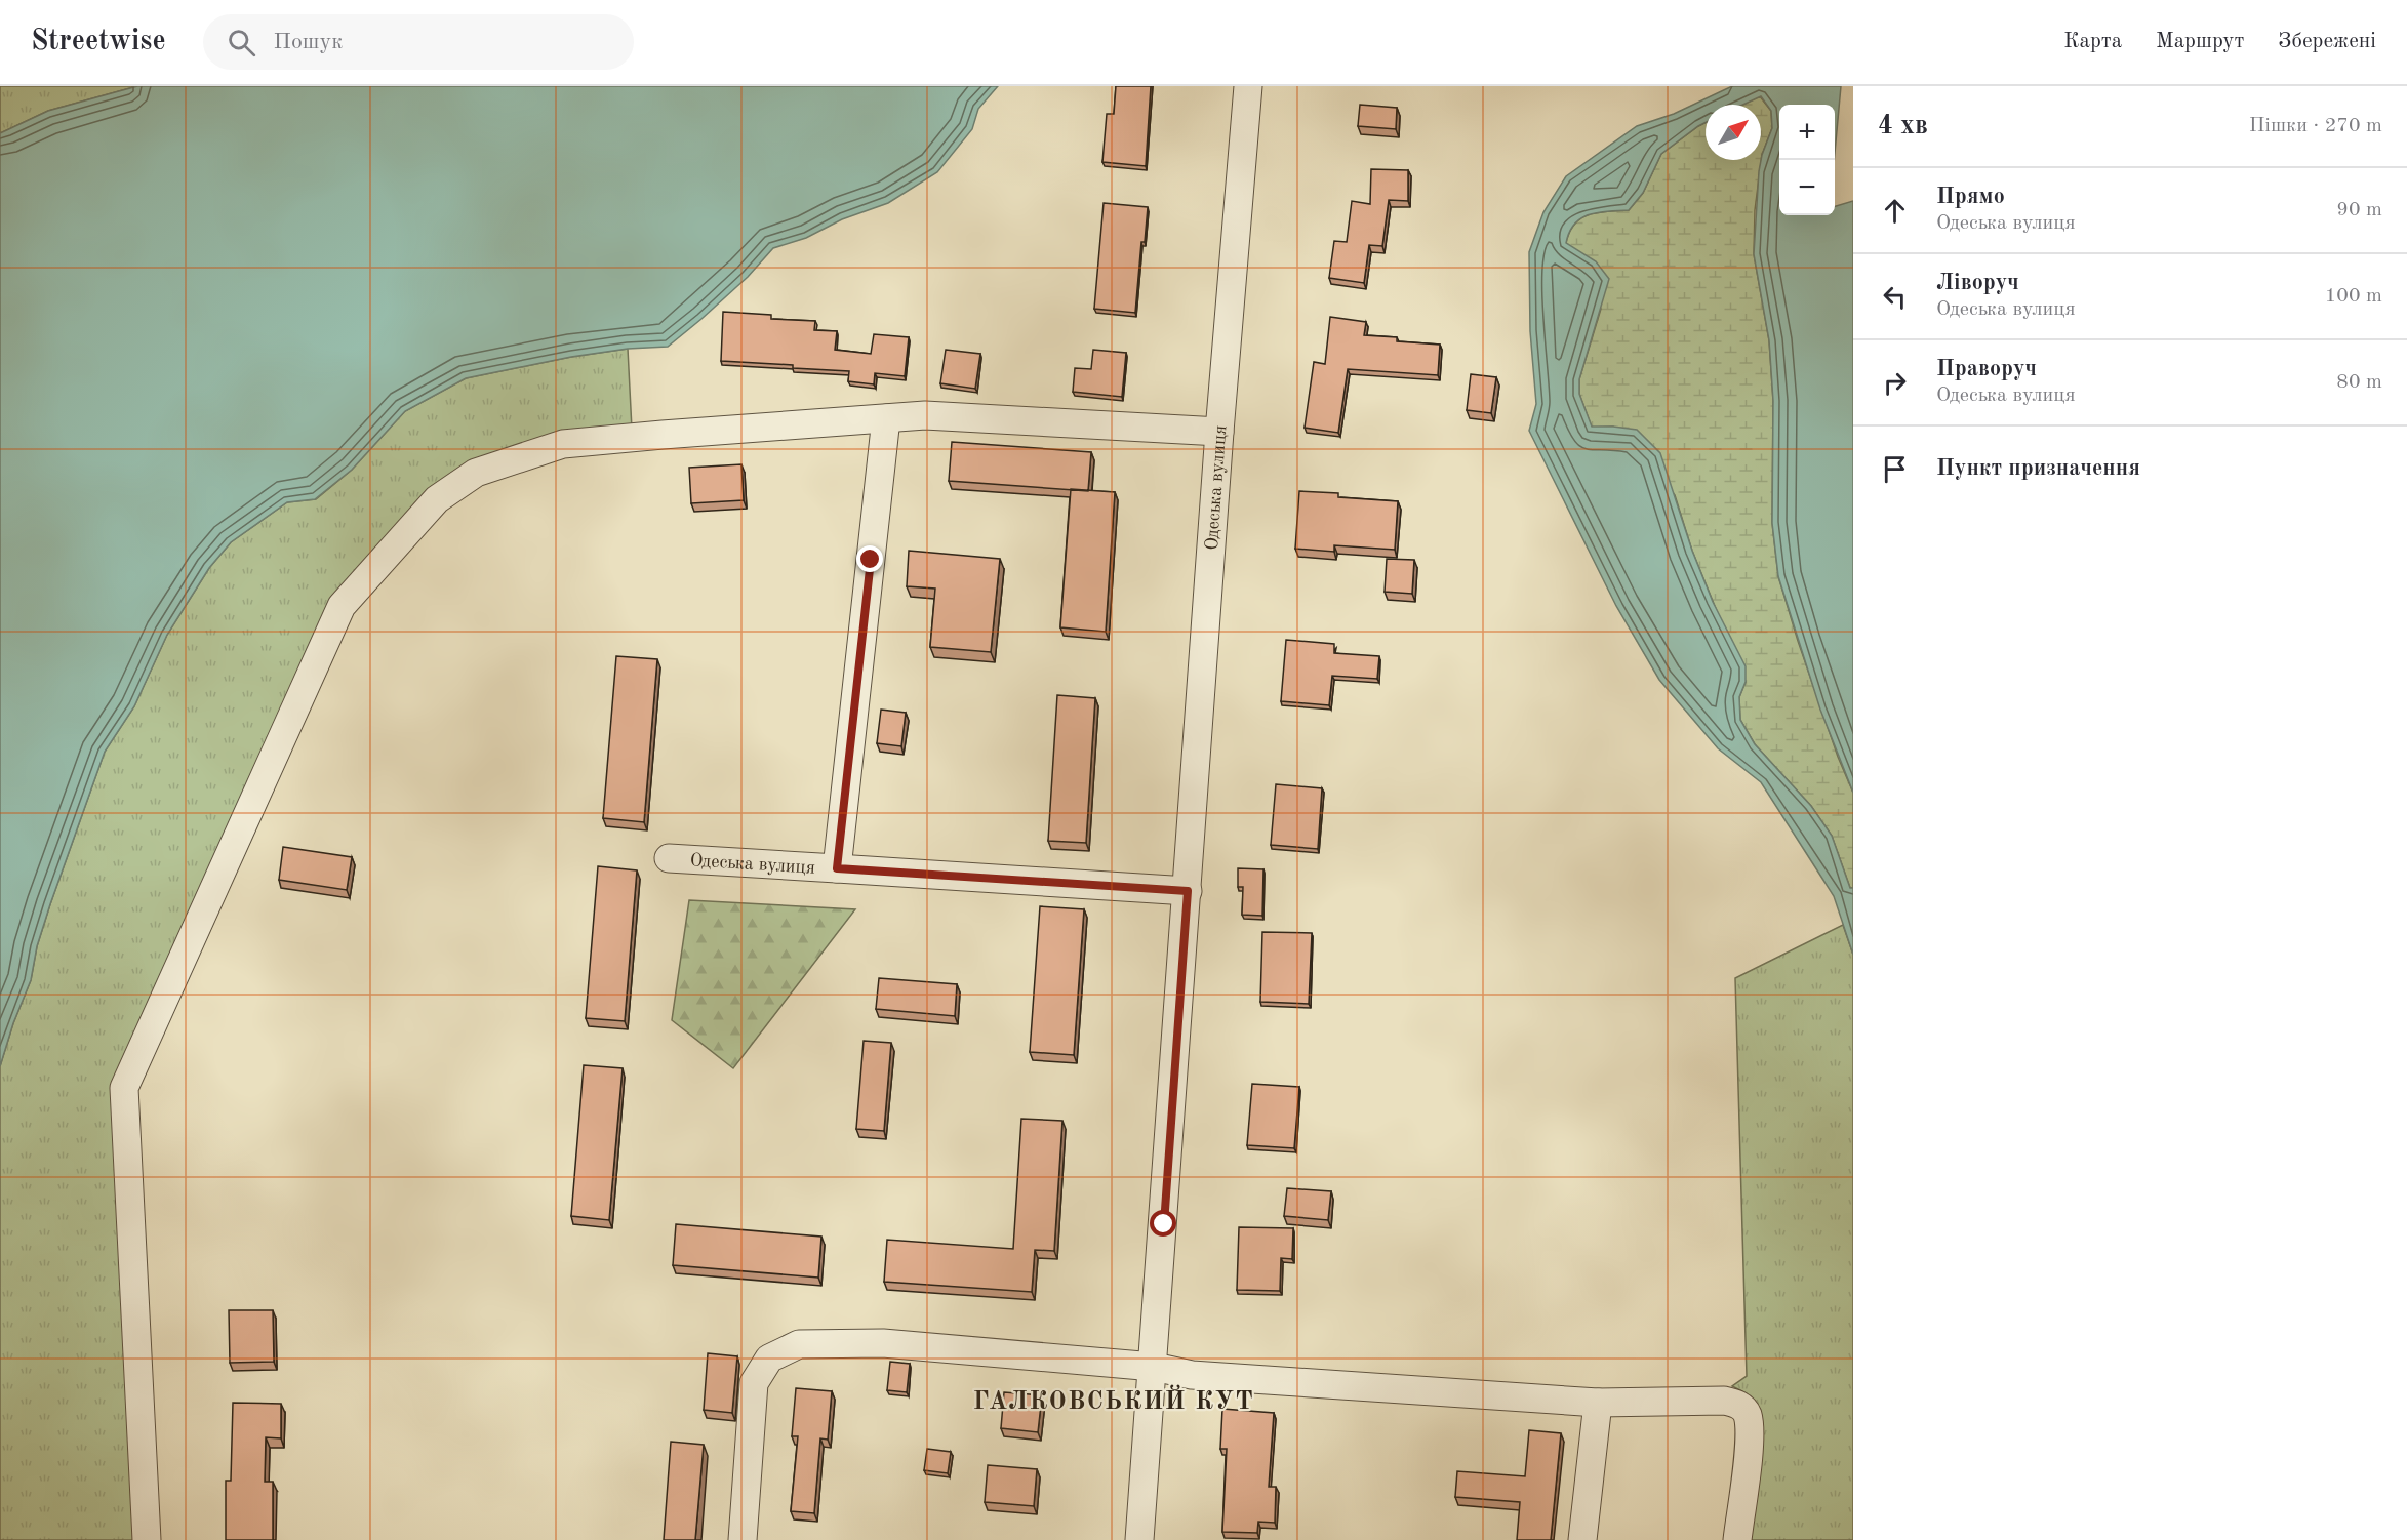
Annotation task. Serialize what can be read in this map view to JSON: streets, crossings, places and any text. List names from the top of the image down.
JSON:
{
  "streets": {
    "street": ["Одеська вулиця"]
  },
  "districts": ["ГАЛКОВСЬКИЙ КУТ"],
  "north": "top right",
  "page": {
    "header": "Streetwise",
    "search": "Пошук",
    "nav": ["Карта", "Маршрут", "Збережені"],
    "heading": ["4 хв", "Пішки · 270 m"],
    "map_buttons": ["+", "−"],
    "list": [
      ["Прямо", "Одеська вулиця", "90 m"],
      ["Ліворуч", "Одеська вулиця", "100 m"],
      ["Праворуч", "Одеська вулиця", "80 m"],
      "Пункт призначення"
    ]
  }
}
